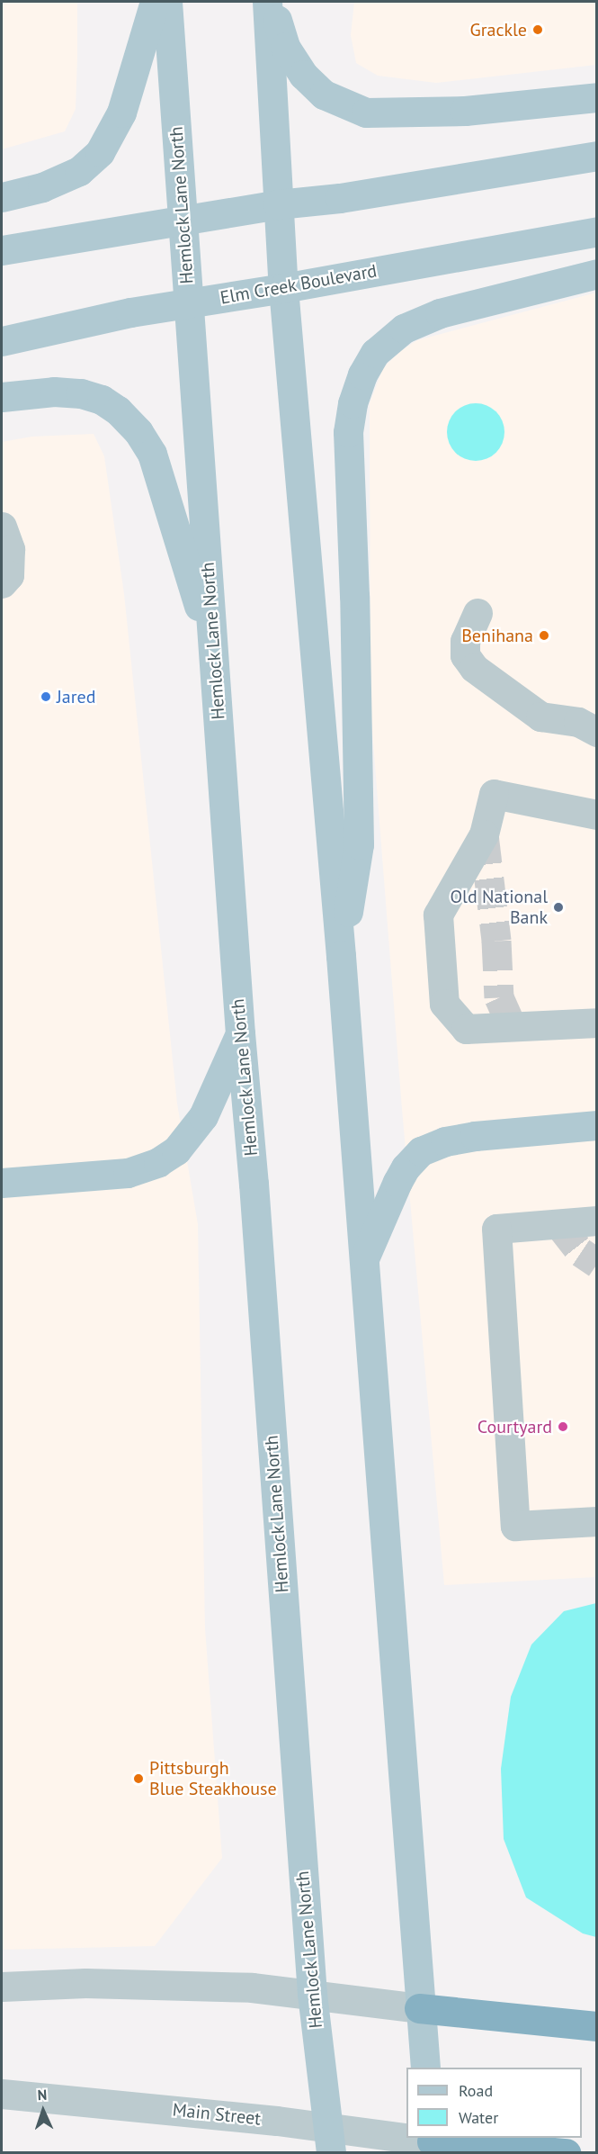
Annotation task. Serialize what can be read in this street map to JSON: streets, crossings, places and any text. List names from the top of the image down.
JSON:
{
  "streets": {
    "main road": ["Hemlock Lane North", "Elm Creek Boulevard"],
    "street": ["Main Street"]
  },
  "crossings": [
    ["Hemlock Lane North", "Elm Creek Boulevard"],
    ["Hemlock Lane North", "Main Street"]
  ],
  "places": [
    "Grackle",
    "Benihana",
    "Jared",
    "Old National Bank",
    "Courtyard",
    "Pittsburgh Blue Steakhouse"
  ],
  "legend": ["Road", "Water"],
  "north": "top"
}
